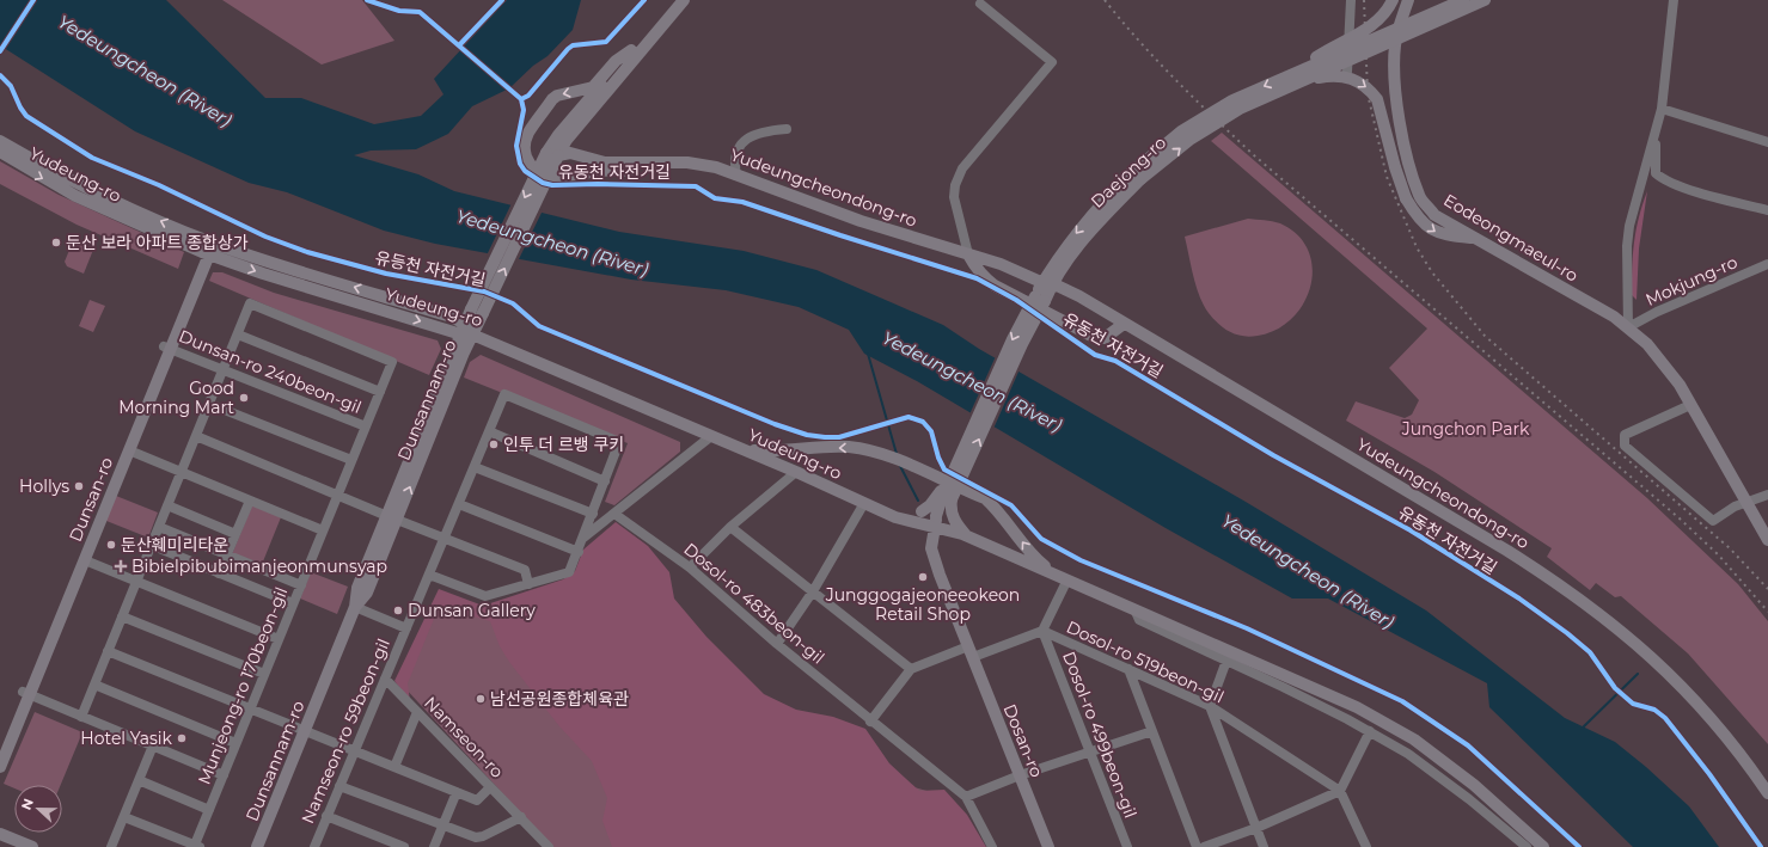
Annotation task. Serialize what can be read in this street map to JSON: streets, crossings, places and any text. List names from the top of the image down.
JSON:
{
  "streets": {
    "main road": [
      "Daejong-ro",
      "Yudeung-ro",
      "Yudeungcheondong-ro",
      "Eodeongmaeul-ro",
      "Dunsannam-ro",
      "Dunsan-ro",
      "Dosan-ro"
    ],
    "street": [
      "Mokjung-ro",
      "Dunsan-ro 240beon-gil",
      "Dosol-ro 483beon-gil",
      "Dosol-ro 519beon-gil",
      "Munjeong-ro 170beon-gil",
      "Namseon-ro 59beon-gil",
      "Dosol-ro 499beon-gil",
      "Namseon-ro"
    ],
    "cycle path": ["유동천 자전거길", "유등천 자전거길"]
  },
  "crossings": [
    ["Daejong-ro", "Yudeung-ro"],
    ["Daejong-ro", "Yudeungcheondong-ro"],
    ["Daejong-ro", "Dosan-ro"],
    ["Yudeung-ro", "Dunsannam-ro"],
    ["Yudeung-ro", "Dunsan-ro"],
    ["Yudeung-ro", "Dosan-ro"],
    ["Yudeungcheondong-ro", "Dunsannam-ro"],
    ["Eodeongmaeul-ro", "Mokjung-ro"],
    ["Dunsan-ro 240beon-gil", "Dunsan-ro"],
    ["Dunsan-ro 240beon-gil", "Munjeong-ro 170beon-gil"],
    ["Dosol-ro 519beon-gil", "Dosol-ro 499beon-gil"],
    ["Dosol-ro 519beon-gil", "Dosan-ro"],
    ["Namseon-ro 59beon-gil", "Namseon-ro"]
  ],
  "water": ["Yedeungcheon (River)"],
  "parks": ["Jungchon Park"],
  "places": {
    "other": [
      "둔산 보라 아파트 종합상가",
      "Good Morning Mart",
      "인투 더 르뱅 쿠키",
      "Hollys",
      "둔산훼미리타운",
      "Junggogajeoneeokeon Retail Shop",
      "Dunsan Gallery",
      "남선공원종합체육관",
      "Hotel Yasik"
    ],
    "health": ["Bibielpibubimanjeonmunsyap"]
  },
  "north": "left"
}
